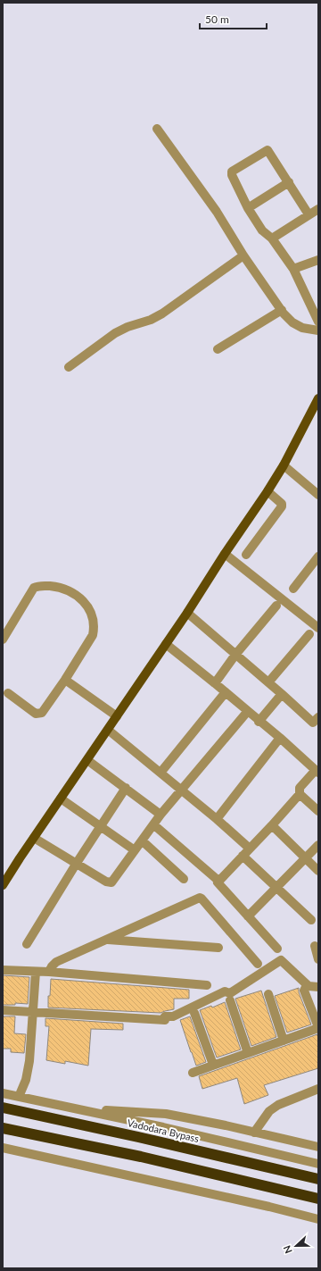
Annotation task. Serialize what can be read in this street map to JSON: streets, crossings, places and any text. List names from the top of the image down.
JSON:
{
  "streets": {
    "highway": ["Vadodara Bypass"]
  },
  "scale_bar": "50 m",
  "north": "left"
}
